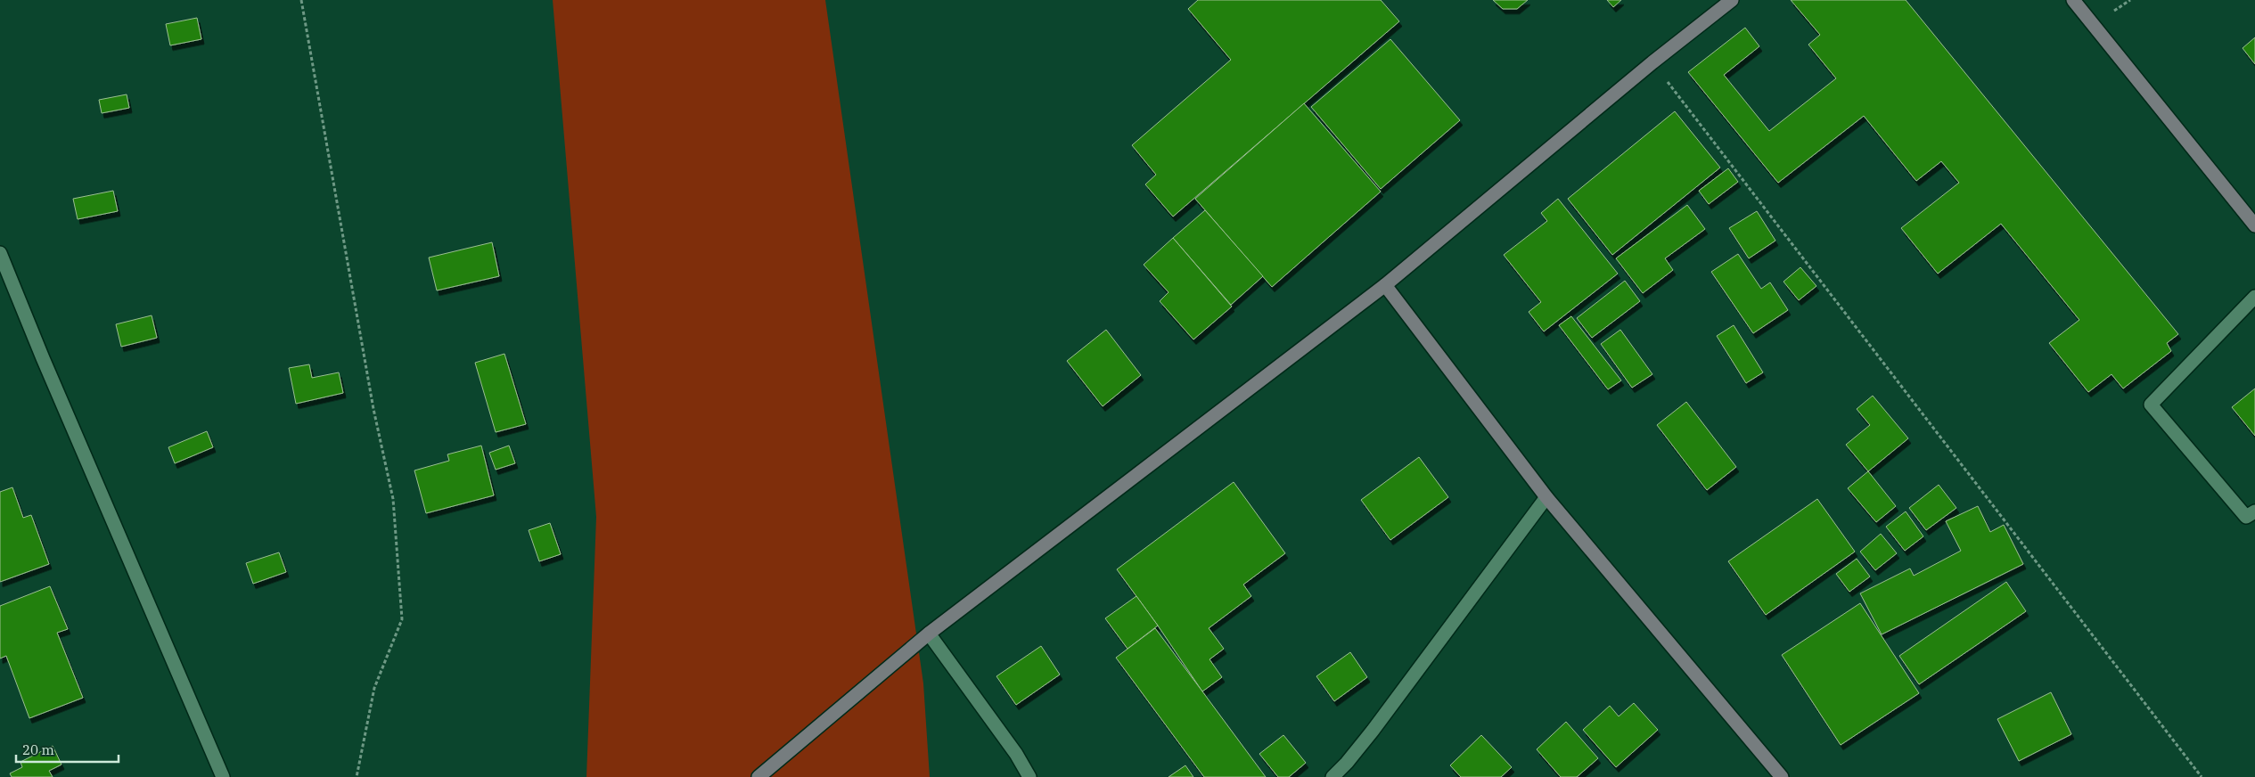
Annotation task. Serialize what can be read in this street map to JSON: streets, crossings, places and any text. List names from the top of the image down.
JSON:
{
  "scale_bar": "20 m"
}
